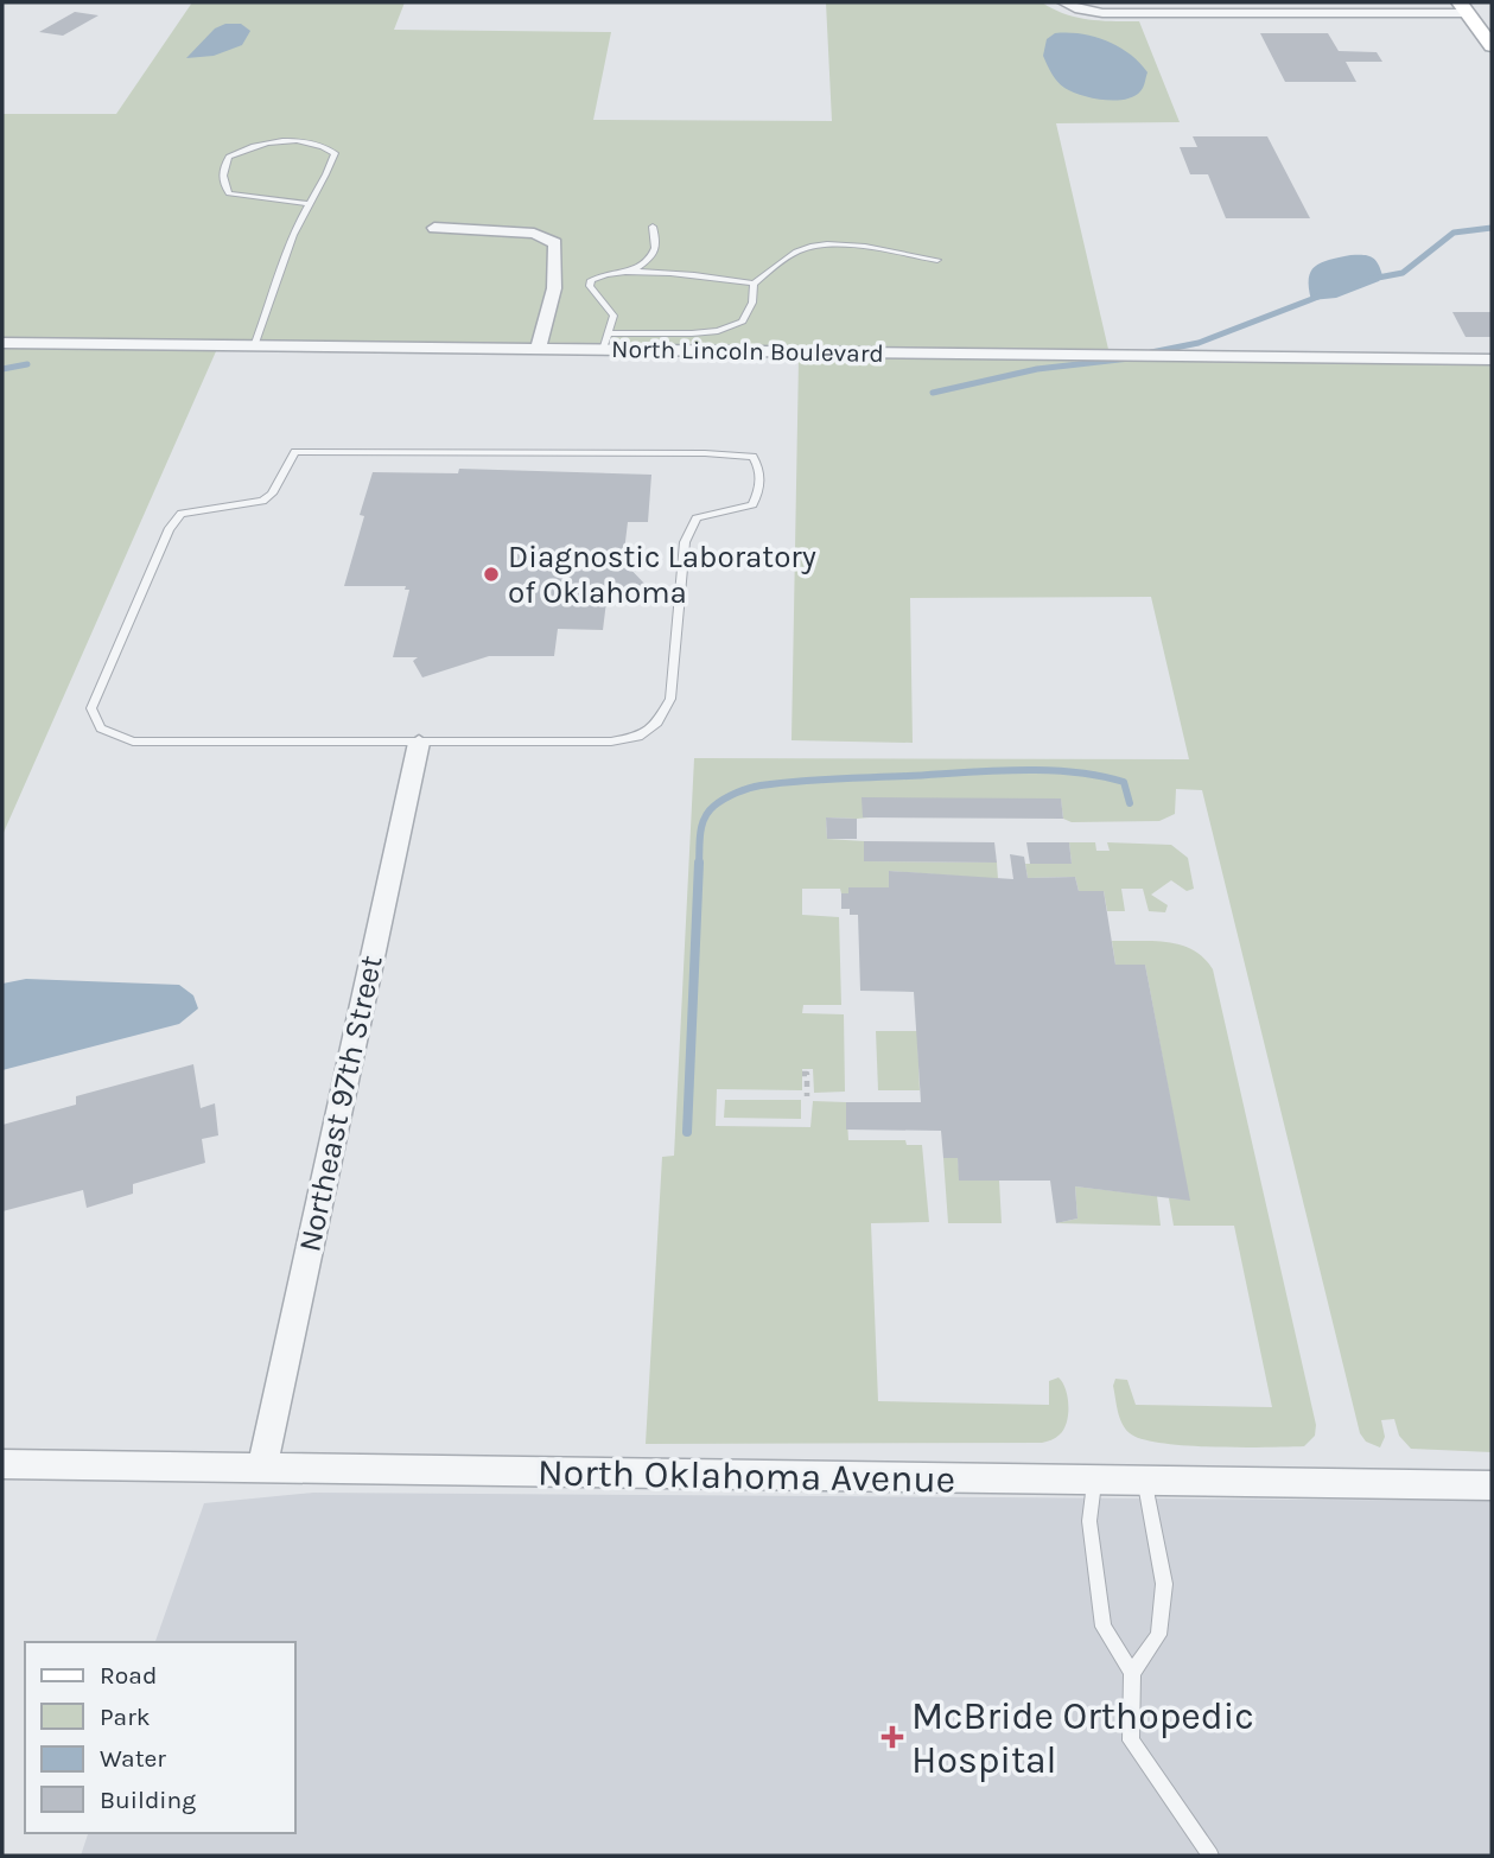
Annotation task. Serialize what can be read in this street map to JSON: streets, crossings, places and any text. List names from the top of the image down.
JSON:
{
  "streets": {
    "street": ["North Lincoln Boulevard", "Northeast 97th Street", "North Oklahoma Avenue"]
  },
  "crossings": [
    ["Northeast 97th Street", "North Oklahoma Avenue"]
  ],
  "places": {
    "other": ["Diagnostic Laboratory of Oklahoma"],
    "health": ["McBride Orthopedic Hospital"]
  },
  "legend": [
    "Road",
    "Park",
    "Water",
    "Building"
  ]
}
